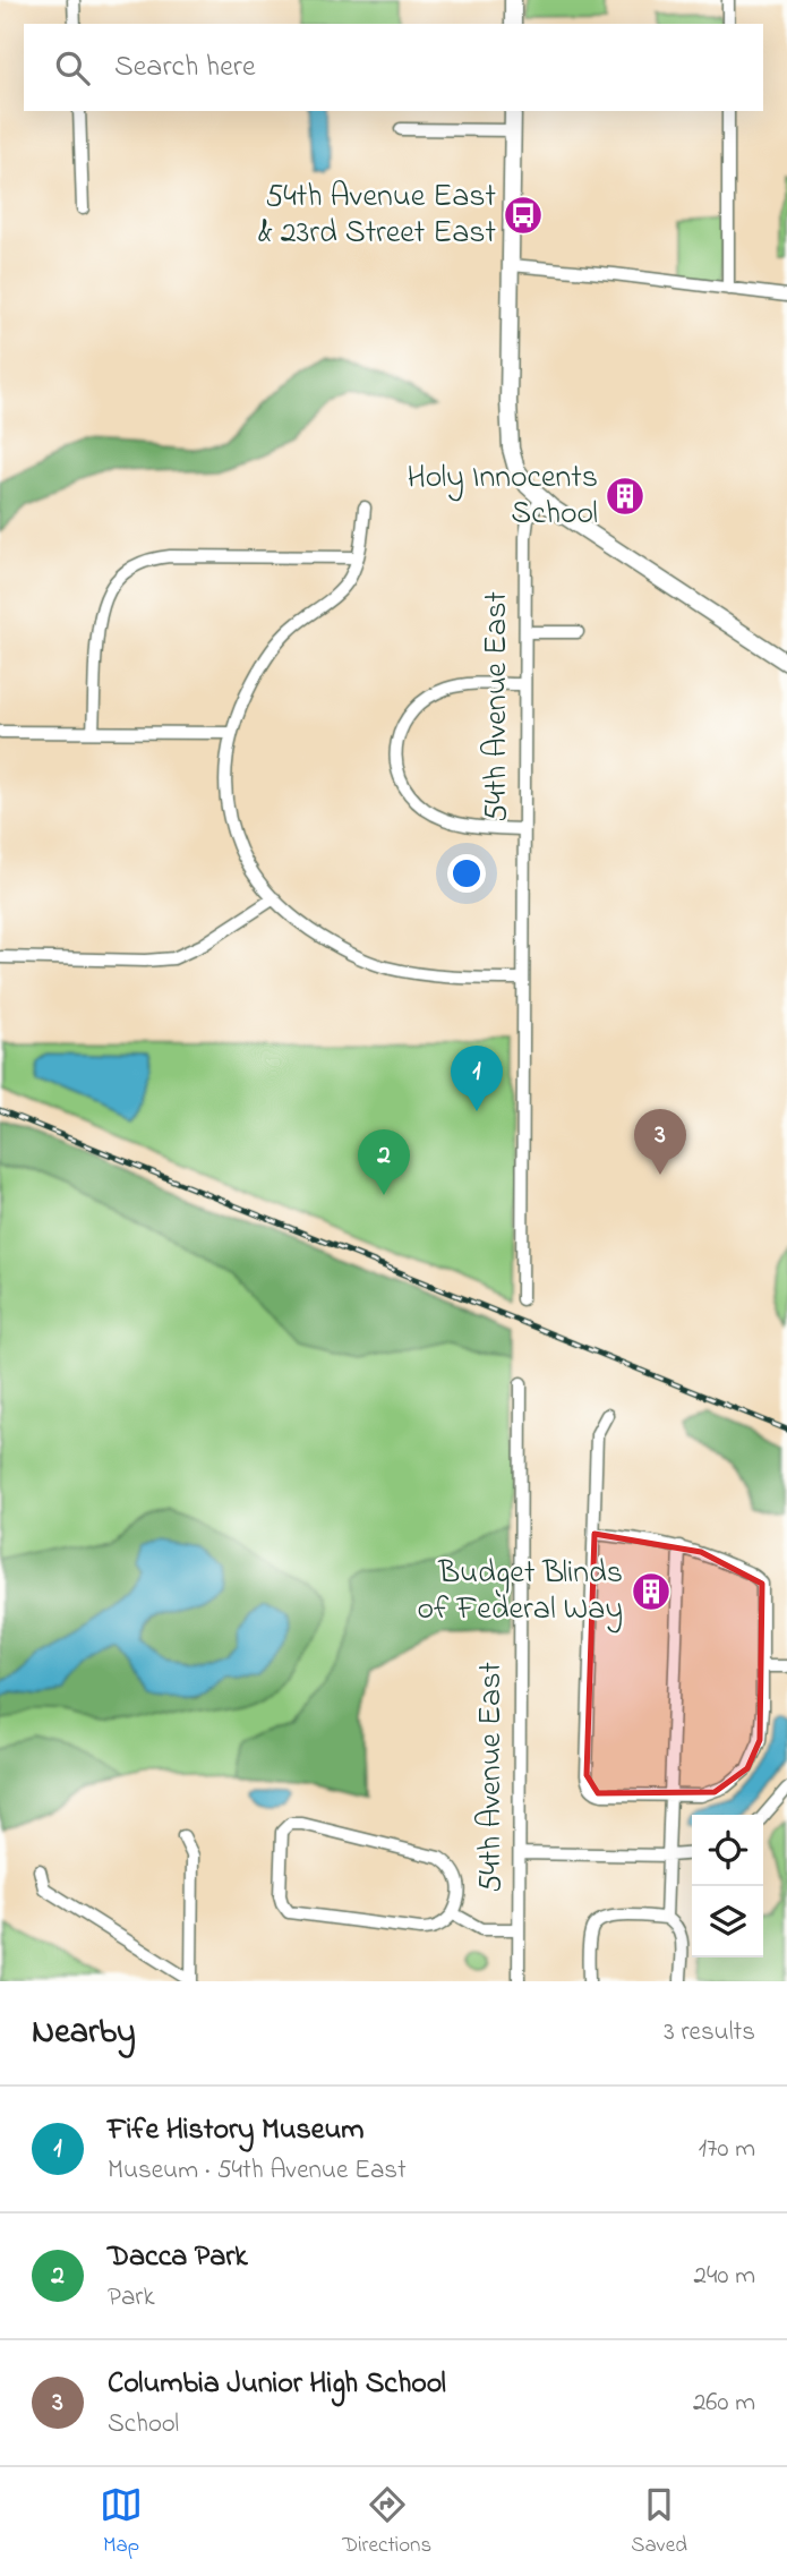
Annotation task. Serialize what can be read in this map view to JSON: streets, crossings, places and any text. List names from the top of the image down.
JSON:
{
  "streets": {
    "street": ["54th Avenue East"]
  },
  "places": {
    "bus stop": ["54th Avenue East & 23rd Street East"],
    "building": ["Holy Innocents School", "Budget Blinds of Federal Way"]
  },
  "page": {
    "search": "Search here",
    "pins": ["1", "3", "2"],
    "heading": ["Nearby", "3 results"],
    "list": [
      {
        "mark": "1",
        "name": "Fife History Museum",
        "note": "Museum · 54th Avenue East",
        "value": "170 m"
      },
      {
        "mark": "2",
        "name": "Dacca Park",
        "note": "Park",
        "value": "240 m"
      },
      {
        "mark": "3",
        "name": "Columbia Junior High School",
        "note": "School",
        "value": "260 m"
      }
    ],
    "nav": ["Map", "Directions", "Saved"]
  }
}
